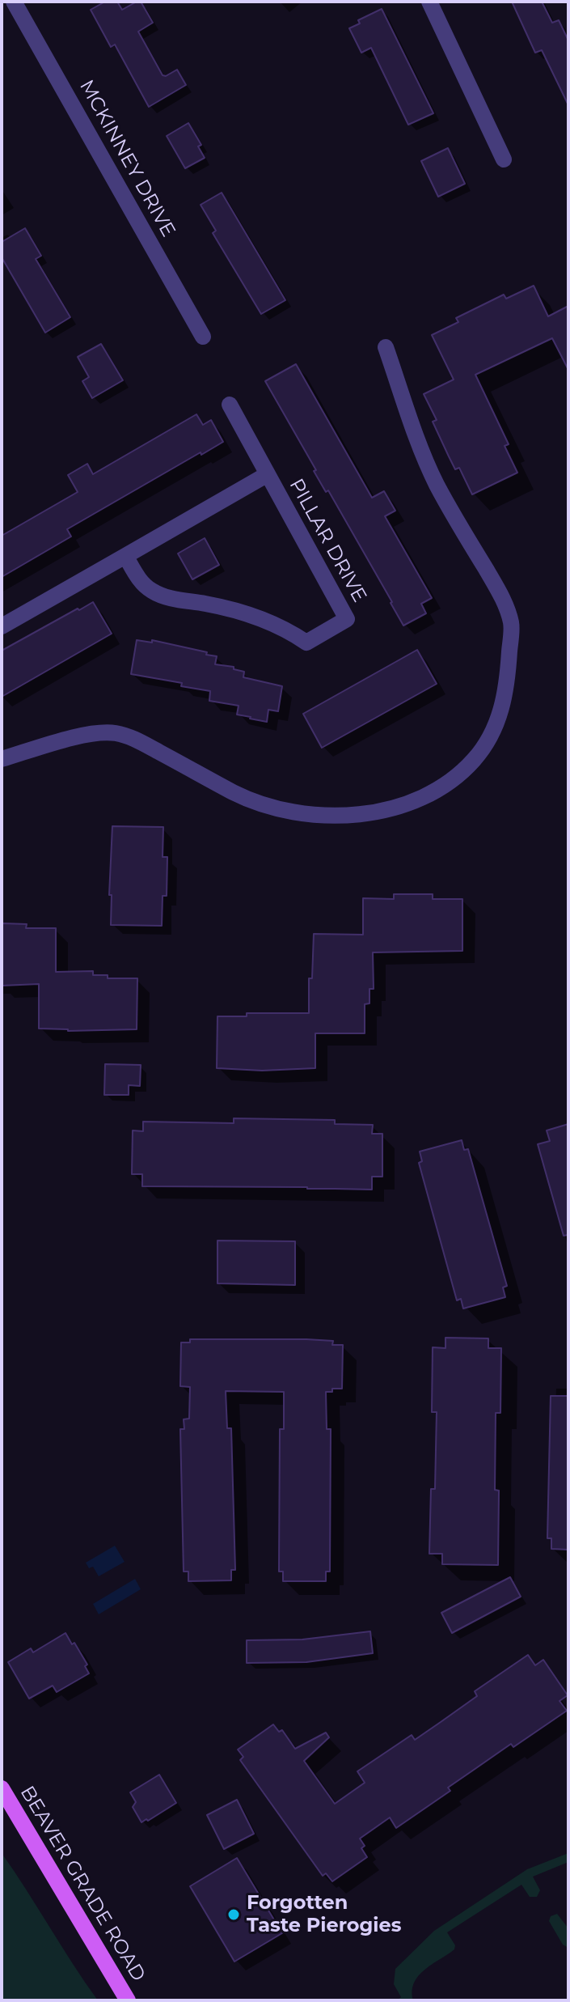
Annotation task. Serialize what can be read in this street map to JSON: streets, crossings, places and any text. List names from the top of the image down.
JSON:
{
  "streets": {
    "main road": ["BEAVER GRADE ROAD"],
    "street": ["MCKINNEY DRIVE", "PILLAR DRIVE"]
  },
  "places": ["Forgotten Taste Pierogies"]
}
